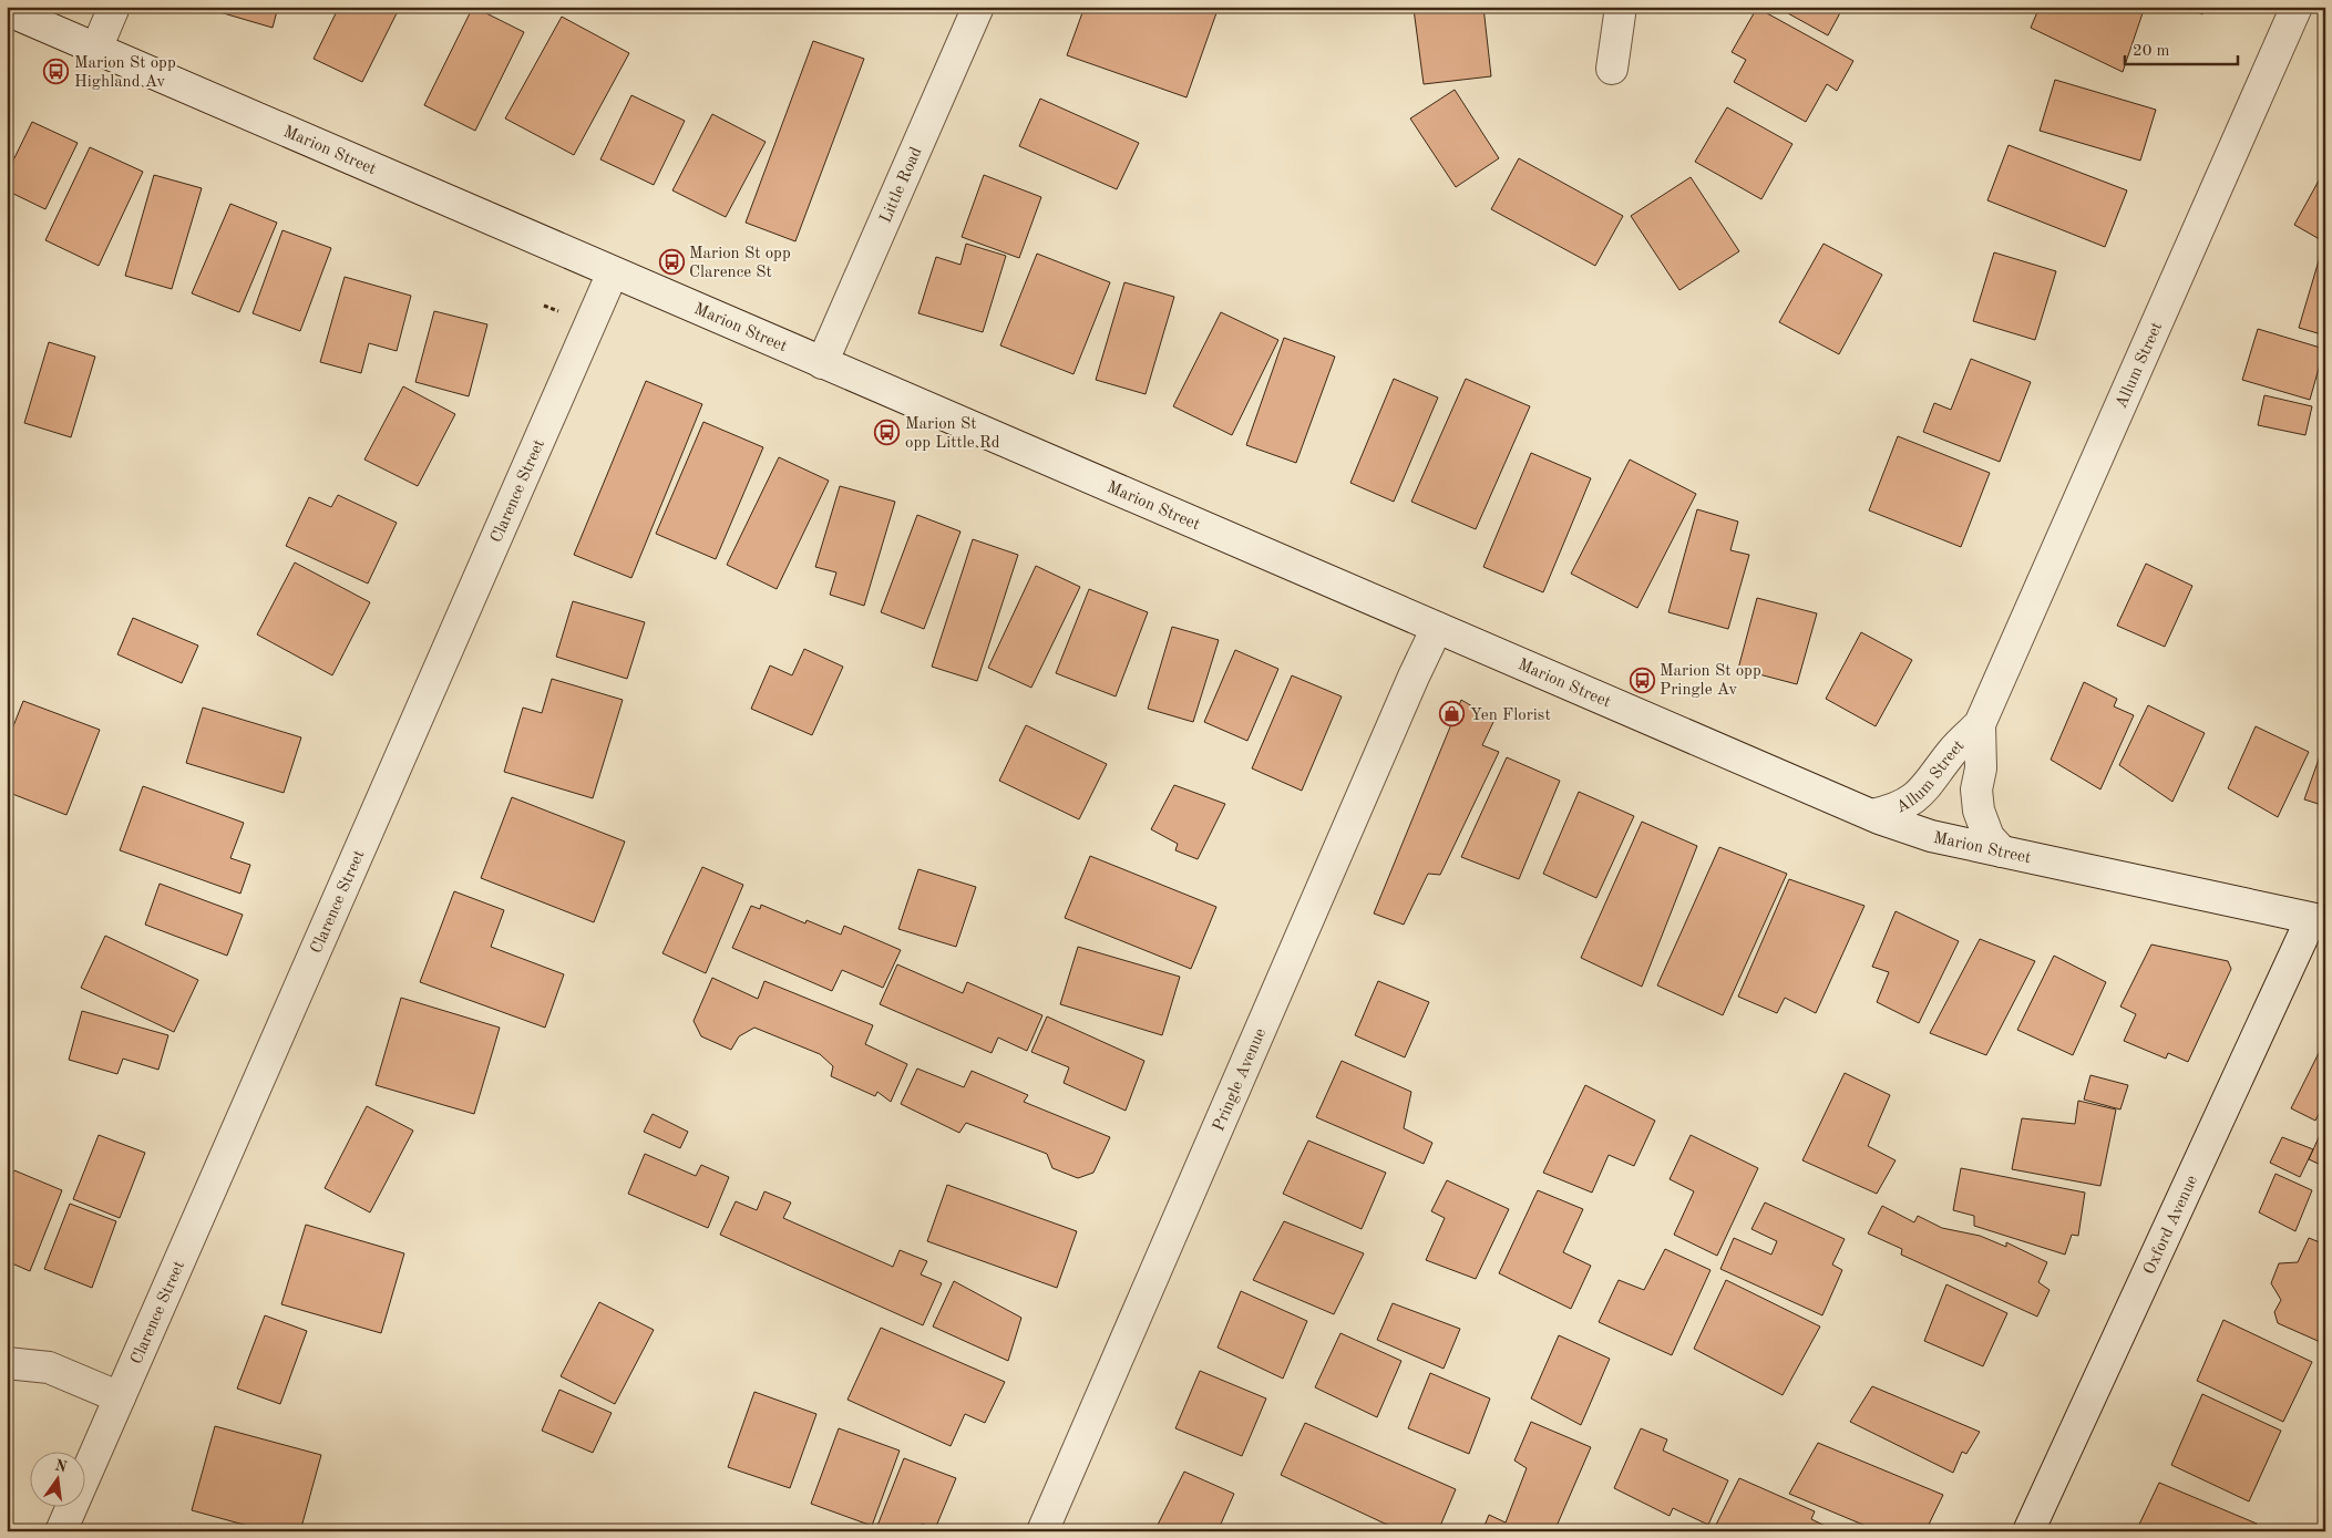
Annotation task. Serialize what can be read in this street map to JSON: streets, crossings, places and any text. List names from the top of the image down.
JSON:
{
  "streets": {
    "street": [
      "Marion Street",
      "Little Road",
      "Allum Street",
      "Clarence Street",
      "Pringle Avenue",
      "Oxford Avenue"
    ]
  },
  "crossings": [
    ["Marion Street", "Little Road"],
    ["Marion Street", "Allum Street"],
    ["Marion Street", "Clarence Street"],
    ["Marion Street", "Pringle Avenue"],
    ["Marion Street", "Oxford Avenue"]
  ],
  "places": {
    "bus stop": [
      "Marion St opp Highland Av",
      "Marion St opp Clarence St",
      "Marion St opp Little Rd",
      "Marion St opp Pringle Av"
    ],
    "shop": ["Yen Florist"]
  },
  "scale_bar": "20 m",
  "north": "top"
}
